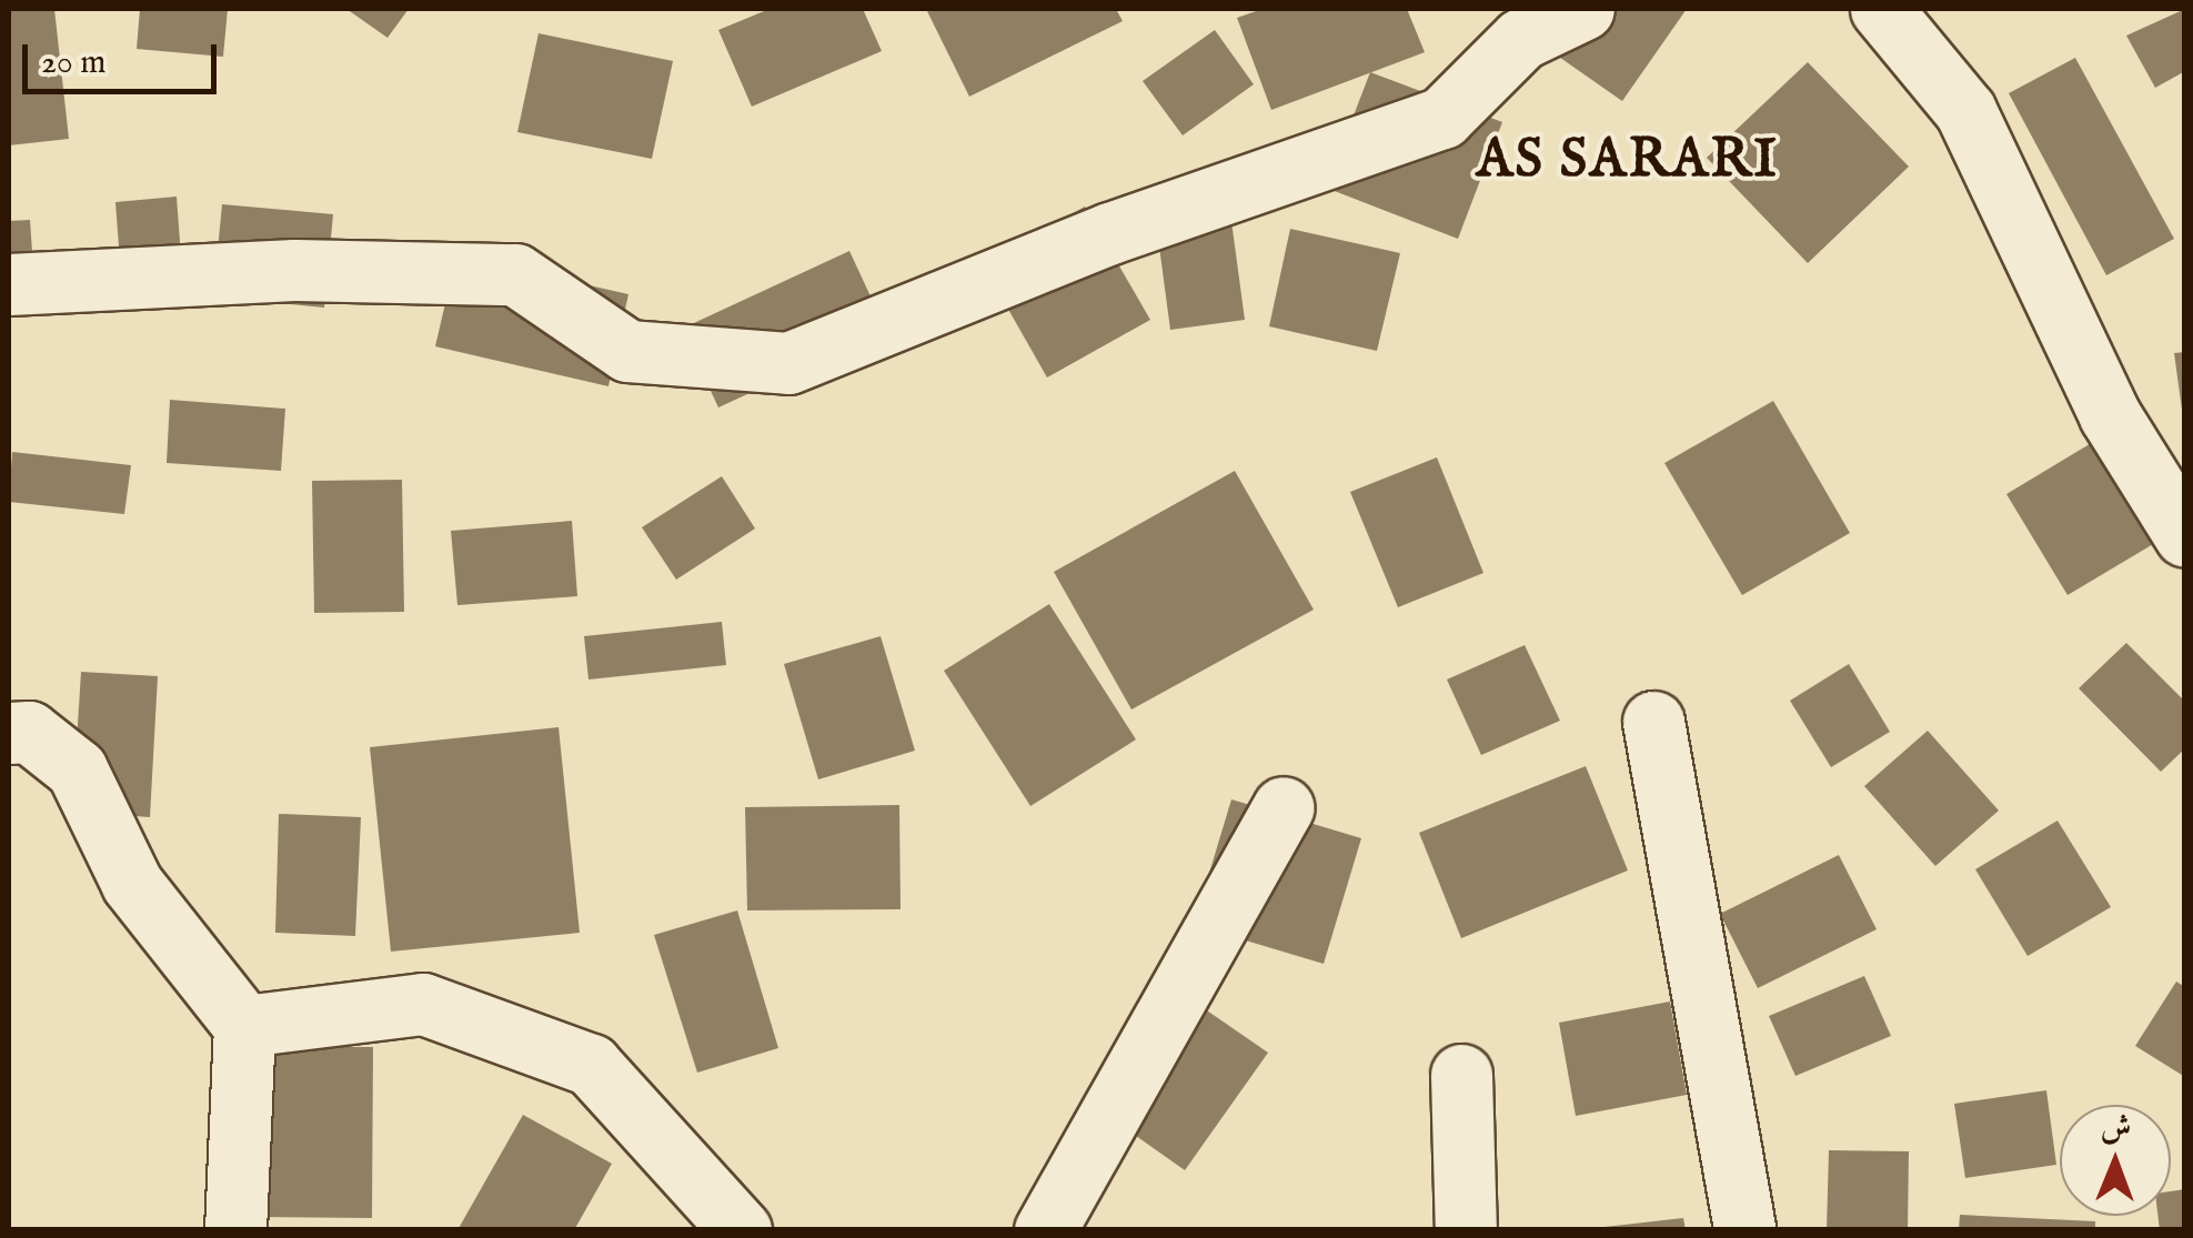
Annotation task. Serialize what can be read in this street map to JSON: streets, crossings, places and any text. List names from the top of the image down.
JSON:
{
  "districts": ["AS SARARI"],
  "scale_bar": "20 m",
  "north": "top"
}
